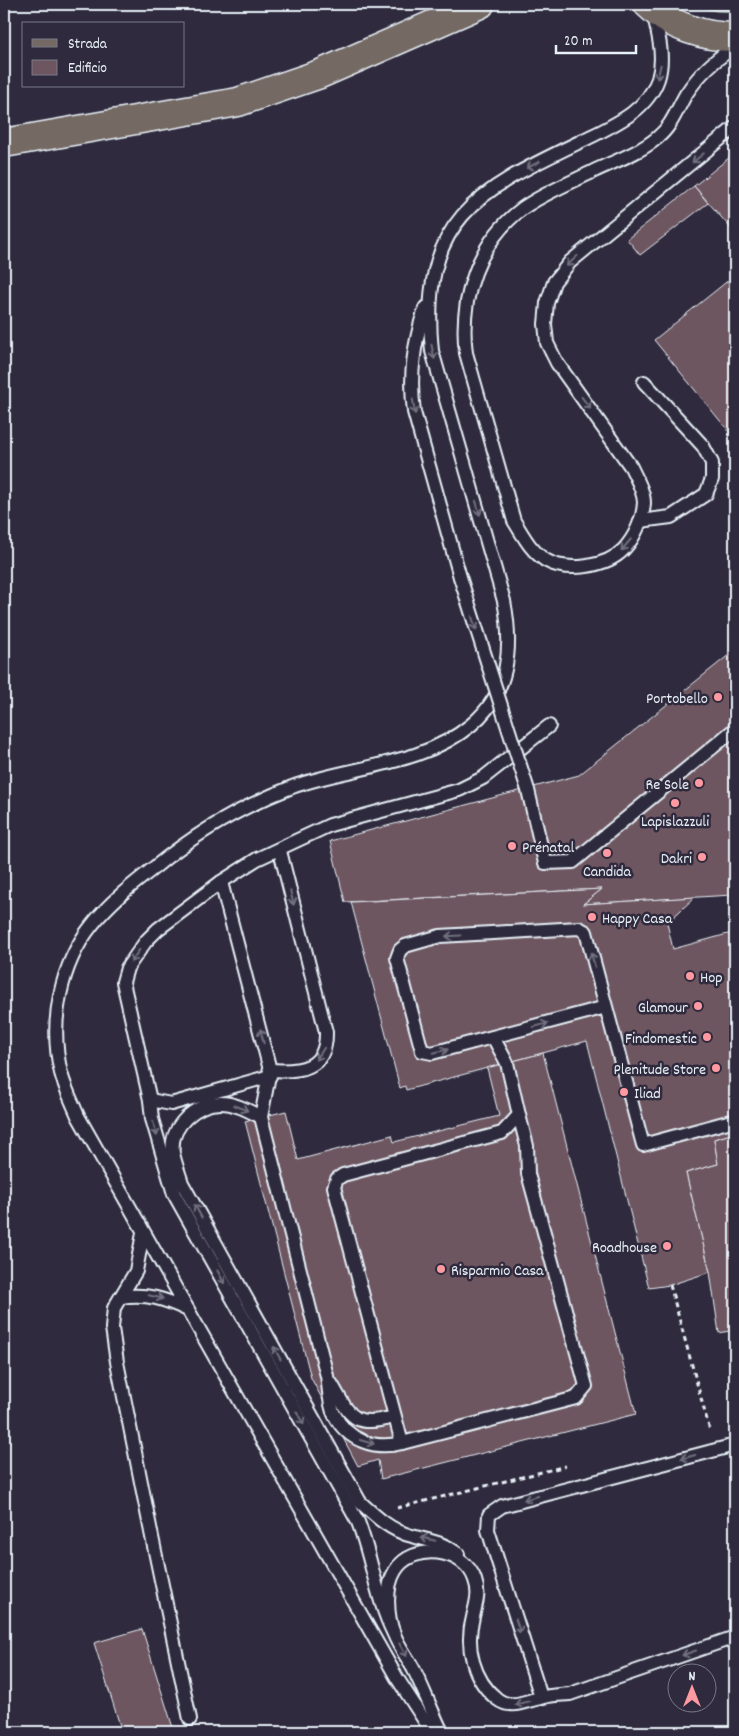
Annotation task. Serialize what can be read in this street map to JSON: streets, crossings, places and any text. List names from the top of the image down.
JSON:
{
  "places": [
    "Portobello",
    "Re Sole",
    "Lapislazzuli",
    "Prénatal",
    "Candida",
    "Dakri",
    "Happy Casa",
    "Hop",
    "Glamour",
    "Findomestic",
    "Plenitude Store",
    "Iliad",
    "Roadhouse",
    "Risparmio Casa"
  ],
  "legend": ["Strada", "Edificio"],
  "scale_bar": "20 m",
  "north": "top"
}
